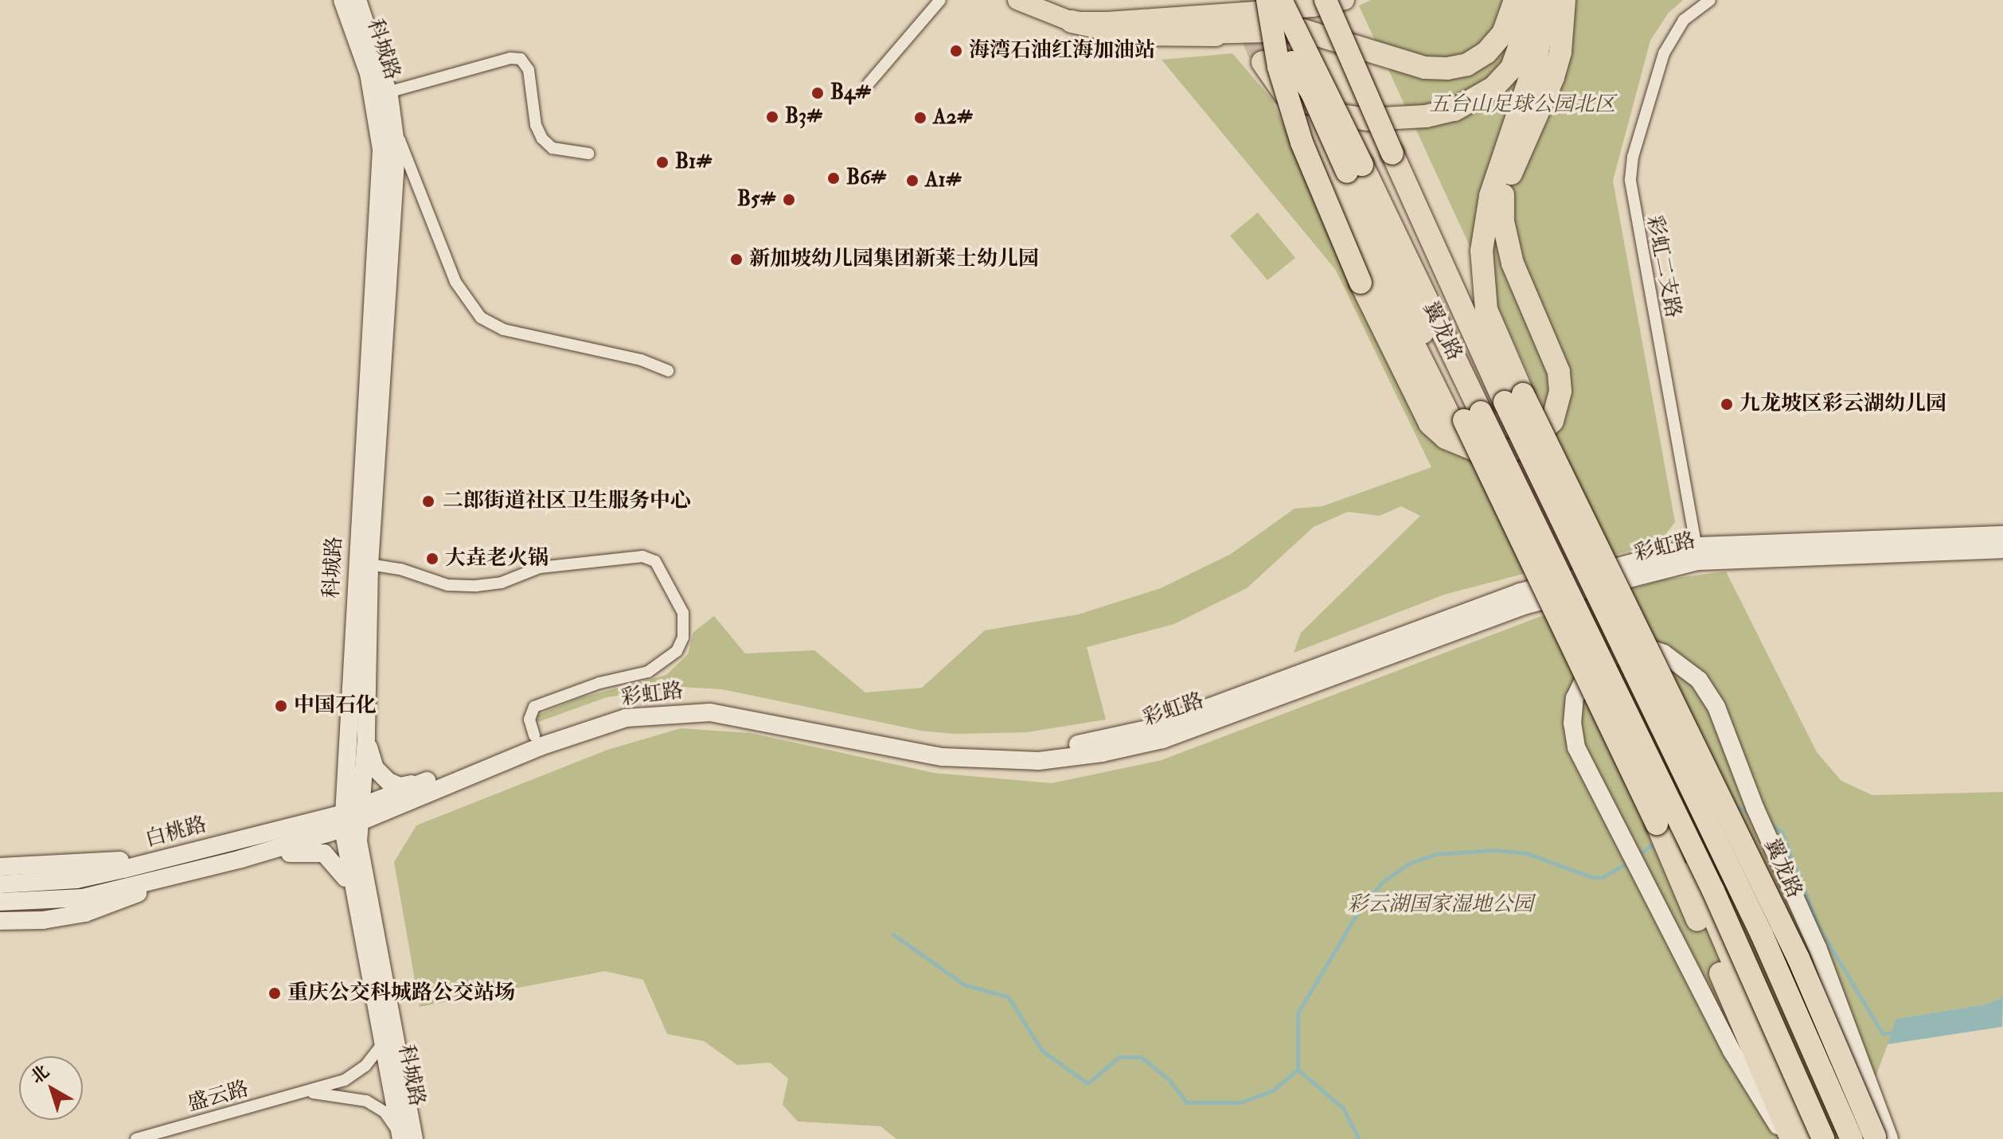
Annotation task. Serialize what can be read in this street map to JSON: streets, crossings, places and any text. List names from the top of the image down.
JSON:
{
  "streets": {
    "highway": ["翼龙路"],
    "main road": ["科城路", "彩虹路", "白桃路"],
    "street": ["彩虹二支路", "盛云路"]
  },
  "crossings": [
    ["科城路", "彩虹路"],
    ["科城路", "白桃路"],
    ["彩虹二支路", "彩虹路"],
    ["彩虹路", "白桃路"]
  ],
  "parks": ["五台山足球公园北区", "彩云湖国家湿地公园"],
  "places": [
    "海湾石油红海加油站",
    "B4#",
    "B3#",
    "A2#",
    "B1#",
    "B6#",
    "A1#",
    "B5#",
    "新加坡幼儿园集团新莱士幼儿园",
    "九龙坡区彩云湖幼儿园",
    "二郎街道社区卫生服务中心",
    "大垚老火锅",
    "中国石化",
    "重庆公交科城路公交站场"
  ],
  "north": "top left"
}
